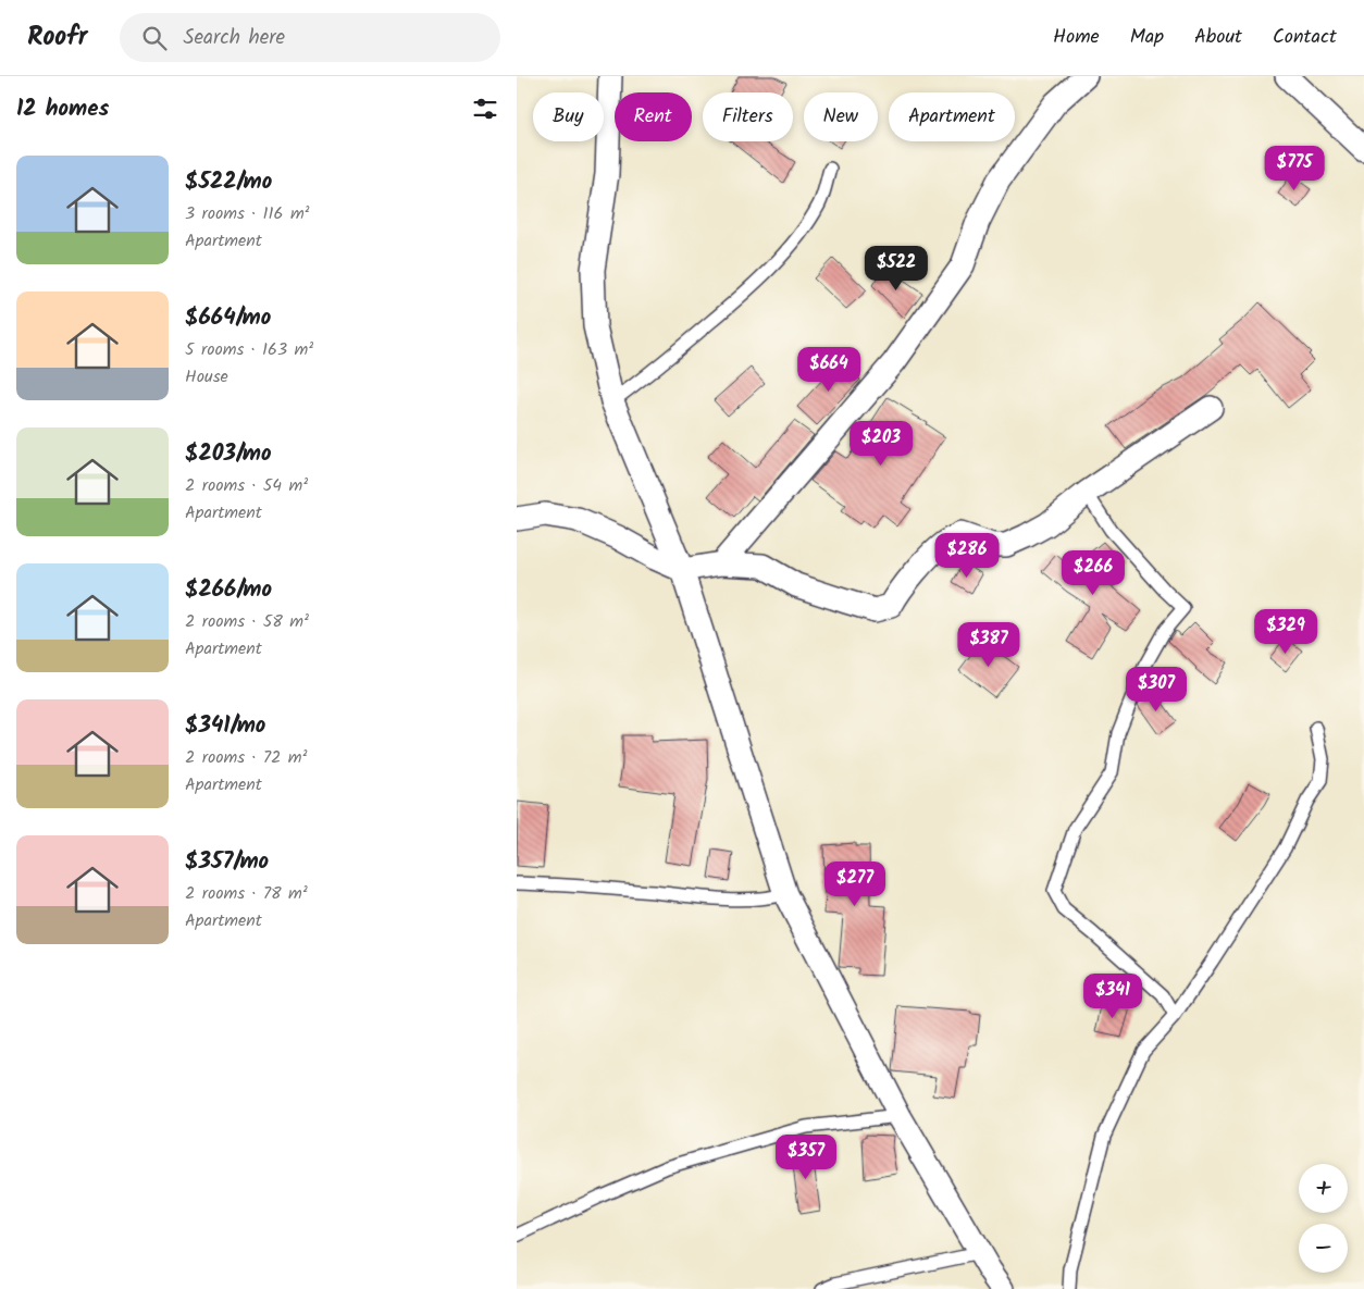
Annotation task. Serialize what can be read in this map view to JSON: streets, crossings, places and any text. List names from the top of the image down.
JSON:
{
  "page": {
    "header": "Roofr",
    "search": "Search here",
    "nav": [
      "Home",
      "Map",
      "About",
      "Contact"
    ],
    "heading": "12 homes",
    "chip": [
      "Buy",
      "Rent",
      "Filters",
      "New",
      "Apartment"
    ],
    "list": [
      {
        "name": "$522/mo",
        "note": "3 rooms · 116 m² · Apartment"
      },
      {
        "name": "$664/mo",
        "note": "5 rooms · 163 m² · House"
      },
      {
        "name": "$203/mo",
        "note": "2 rooms · 54 m² · Apartment"
      },
      {
        "name": "$266/mo",
        "note": "2 rooms · 58 m² · Apartment"
      },
      {
        "name": "$341/mo",
        "note": "2 rooms · 72 m² · Apartment"
      },
      {
        "name": "$357/mo",
        "note": "2 rooms · 78 m² · Apartment"
      }
    ],
    "price": [
      "$775",
      "$522",
      "$664",
      "$203",
      "$286",
      "$266",
      "$329",
      "$387",
      "$307",
      "$277",
      "$341",
      "$357"
    ],
    "map_buttons": ["+", "−"]
  }
}
